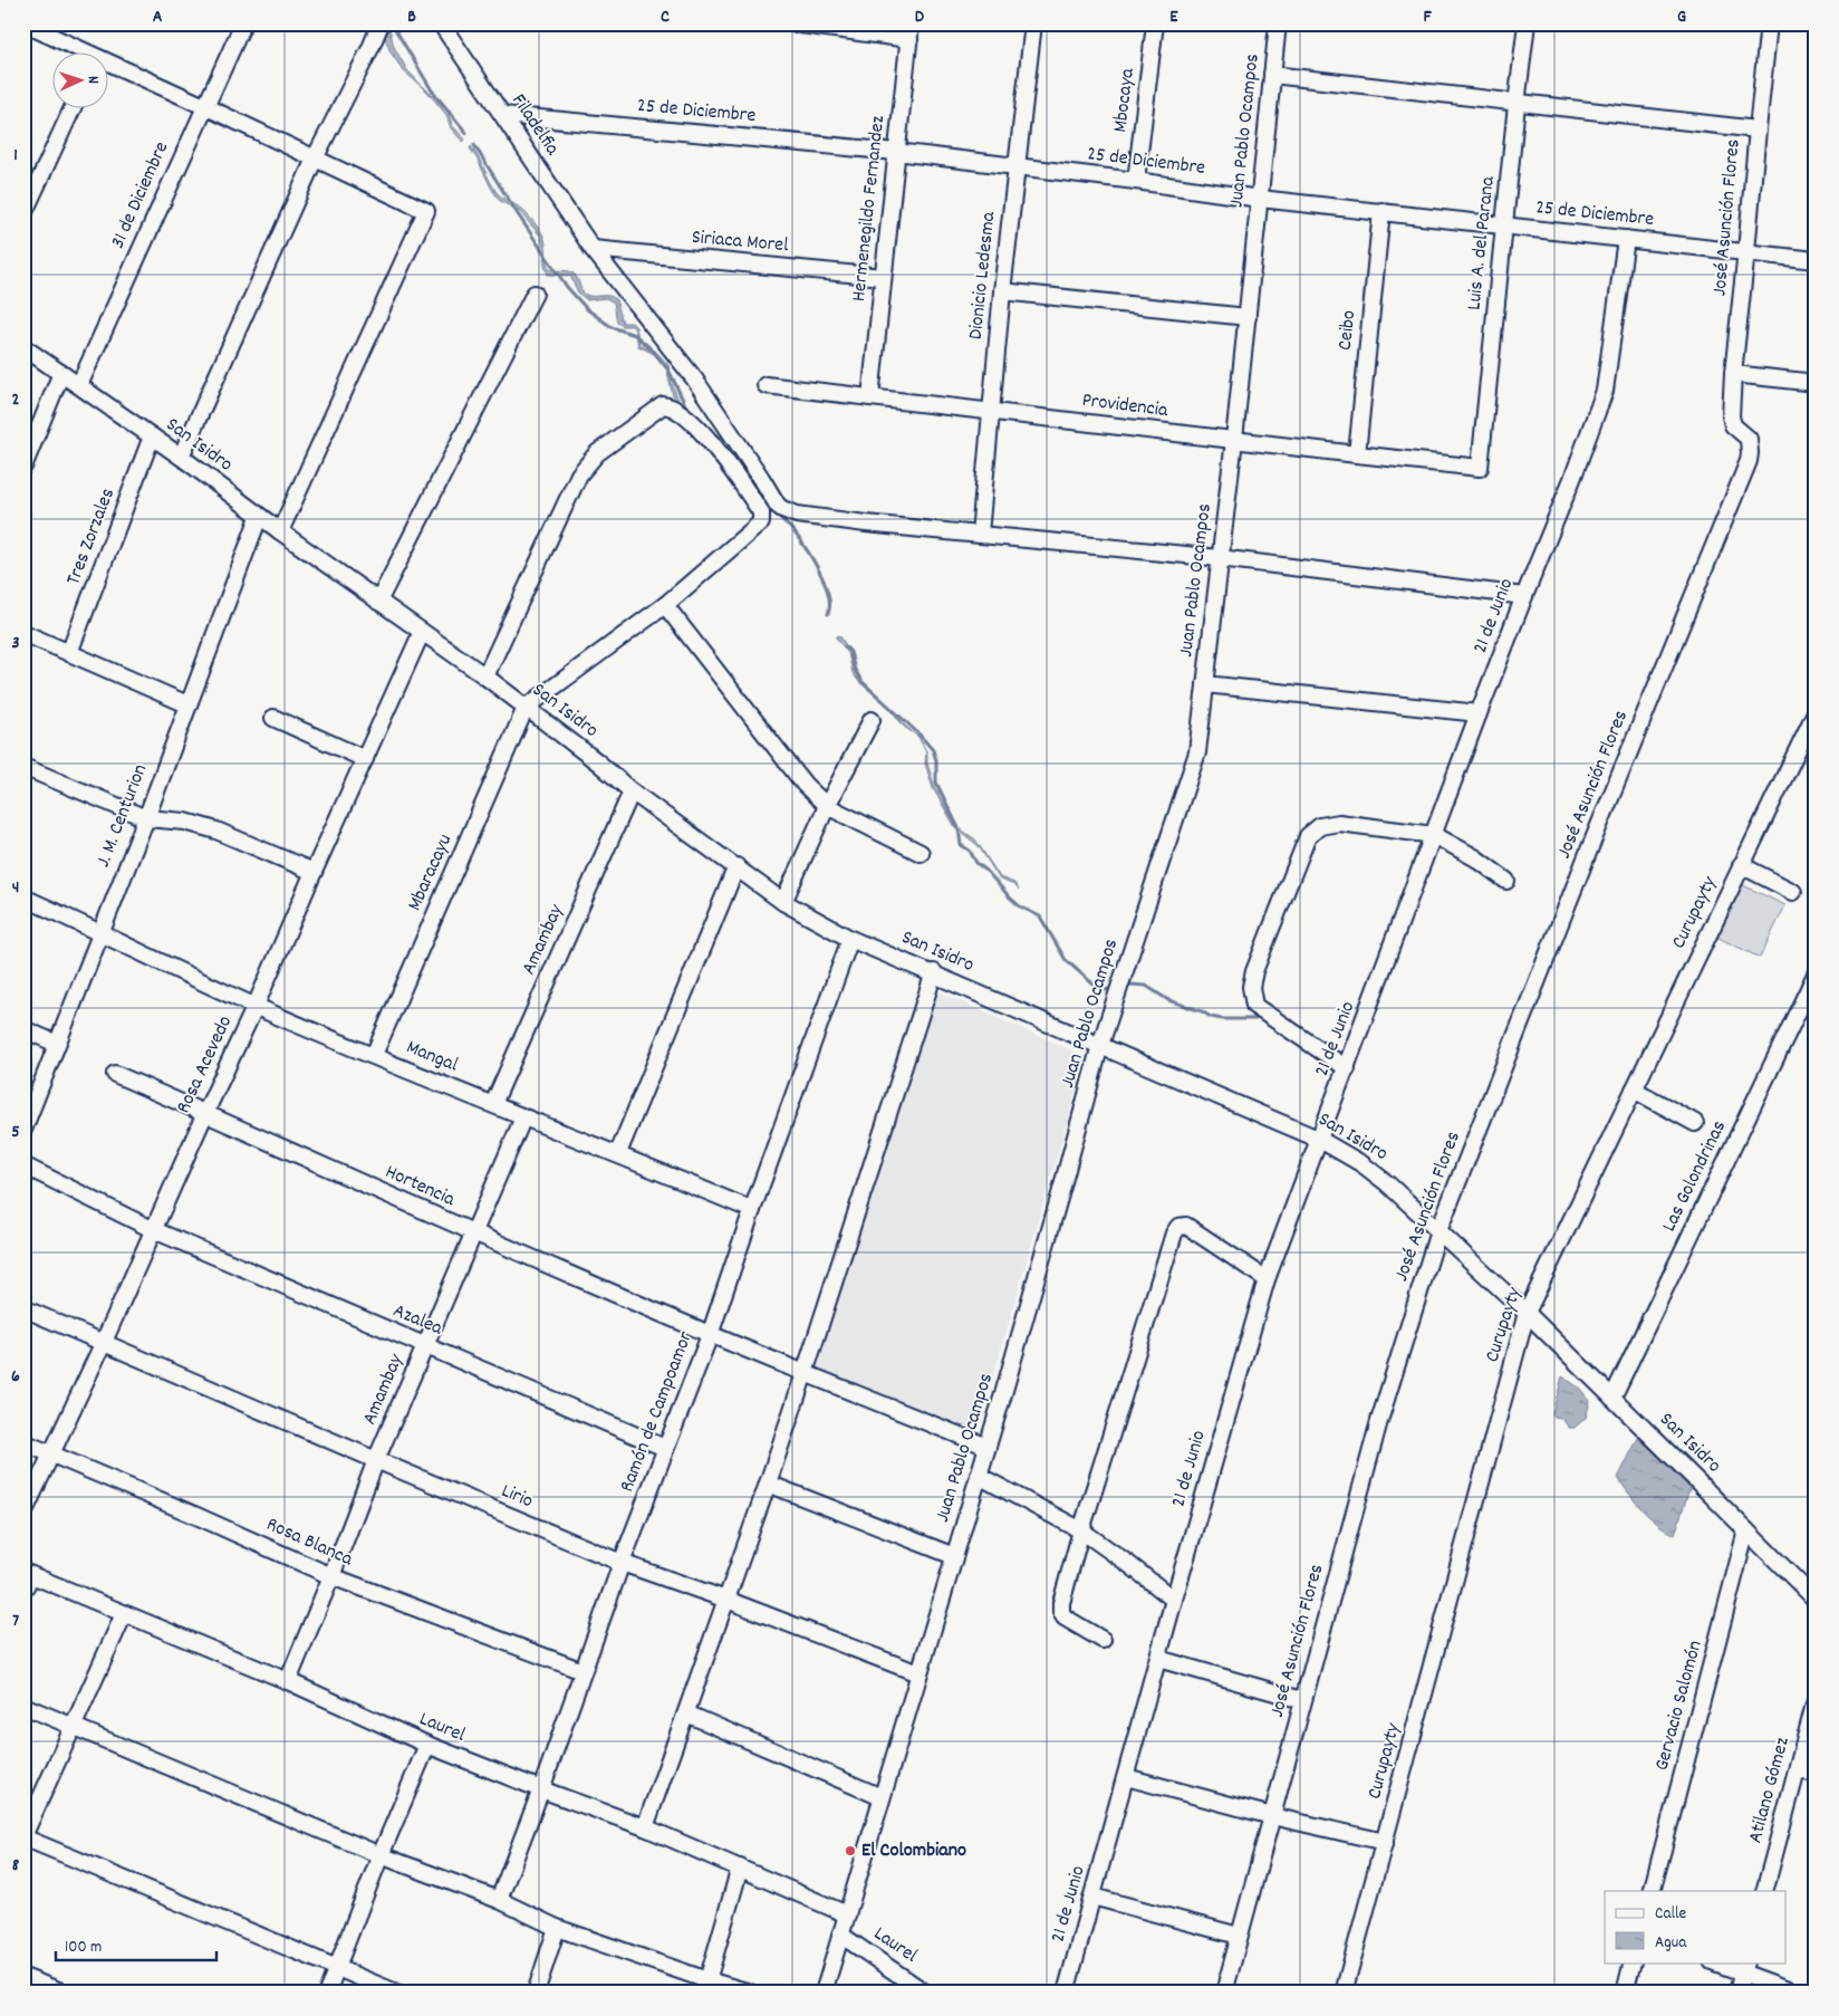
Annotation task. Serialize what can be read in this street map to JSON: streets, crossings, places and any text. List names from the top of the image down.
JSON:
{
  "streets": {
    "street": [
      "Mbocaya",
      "25 de Diciembre",
      "Filadelfia",
      "Juan Pablo Ocampos",
      "31 de Diciembre",
      "Hermenegildo Fernandez",
      "José Asunción Flores",
      "Siriaca Morel",
      "Luis A. del Parana",
      "Dionicio Ledesma",
      "Ceibo",
      "Providencia",
      "San Isidro",
      "Tres Zorzales",
      "21 de Junio",
      "J. M. Centurion",
      "Mbaracayu",
      "Curupayty",
      "Amambay",
      "Mangal",
      "Rosa Acevedo",
      "Las Golondrinas",
      "Hortencia",
      "Azalea",
      "Ramón de Campoamor",
      "Lirio",
      "Rosa Blanca",
      "Gervacio Salomón",
      "Laurel",
      "Atilano Gómez"
    ]
  },
  "crossings": [
    ["Mbocaya", "25 de Diciembre"],
    ["25 de Diciembre", "Filadelfia"],
    ["25 de Diciembre", "Juan Pablo Ocampos"],
    ["25 de Diciembre", "Hermenegildo Fernandez"],
    ["25 de Diciembre", "José Asunción Flores"],
    ["25 de Diciembre", "Luis A. del Parana"],
    ["25 de Diciembre", "Dionicio Ledesma"],
    ["25 de Diciembre", "Ceibo"],
    ["25 de Diciembre", "21 de Junio"],
    ["Filadelfia", "Juan Pablo Ocampos"],
    ["Filadelfia", "Siriaca Morel"],
    ["Filadelfia", "Dionicio Ledesma"],
    ["Filadelfia", "21 de Junio"],
    ["Juan Pablo Ocampos", "Providencia"],
    ["Juan Pablo Ocampos", "San Isidro"],
    ["Juan Pablo Ocampos", "Hortencia"],
    ["Juan Pablo Ocampos", "Lirio"],
    ["Juan Pablo Ocampos", "Laurel"],
    ["31 de Diciembre", "San Isidro"],
    ["Hermenegildo Fernandez", "Siriaca Morel"],
    ["Hermenegildo Fernandez", "Providencia"],
    ["José Asunción Flores", "San Isidro"],
    ["Luis A. del Parana", "Providencia"],
    ["Dionicio Ledesma", "Providencia"],
    ["Ceibo", "Providencia"],
    ["San Isidro", "Tres Zorzales"],
    ["San Isidro", "21 de Junio"],
    ["San Isidro", "J. M. Centurion"],
    ["San Isidro", "Mbaracayu"],
    ["San Isidro", "Curupayty"],
    ["San Isidro", "Amambay"],
    ["San Isidro", "Rosa Acevedo"],
    ["San Isidro", "Las Golondrinas"],
    ["San Isidro", "Ramón de Campoamor"],
    ["San Isidro", "Gervacio Salomón"],
    ["J. M. Centurion", "Mangal"],
    ["Mbaracayu", "Mangal"],
    ["Amambay", "Mangal"],
    ["Amambay", "Hortencia"],
    ["Amambay", "Azalea"],
    ["Amambay", "Lirio"],
    ["Amambay", "Rosa Blanca"],
    ["Amambay", "Laurel"],
    ["Mangal", "Rosa Acevedo"],
    ["Mangal", "Ramón de Campoamor"],
    ["Rosa Acevedo", "Hortencia"],
    ["Rosa Acevedo", "Azalea"],
    ["Rosa Acevedo", "Lirio"],
    ["Rosa Acevedo", "Rosa Blanca"],
    ["Hortencia", "Ramón de Campoamor"],
    ["Azalea", "Ramón de Campoamor"],
    ["Ramón de Campoamor", "Lirio"],
    ["Ramón de Campoamor", "Rosa Blanca"],
    ["Ramón de Campoamor", "Laurel"]
  ],
  "places": ["El Colombiano"],
  "legend": ["Calle", "Agua"],
  "scale_bar": "100 m",
  "north": "right",
  "grid": {
    "columns": [
      "A",
      "B",
      "C",
      "D",
      "E",
      "F",
      "G"
    ],
    "rows": [
      "1",
      "2",
      "3",
      "4",
      "5",
      "6",
      "7",
      "8"
    ]
  }
}
